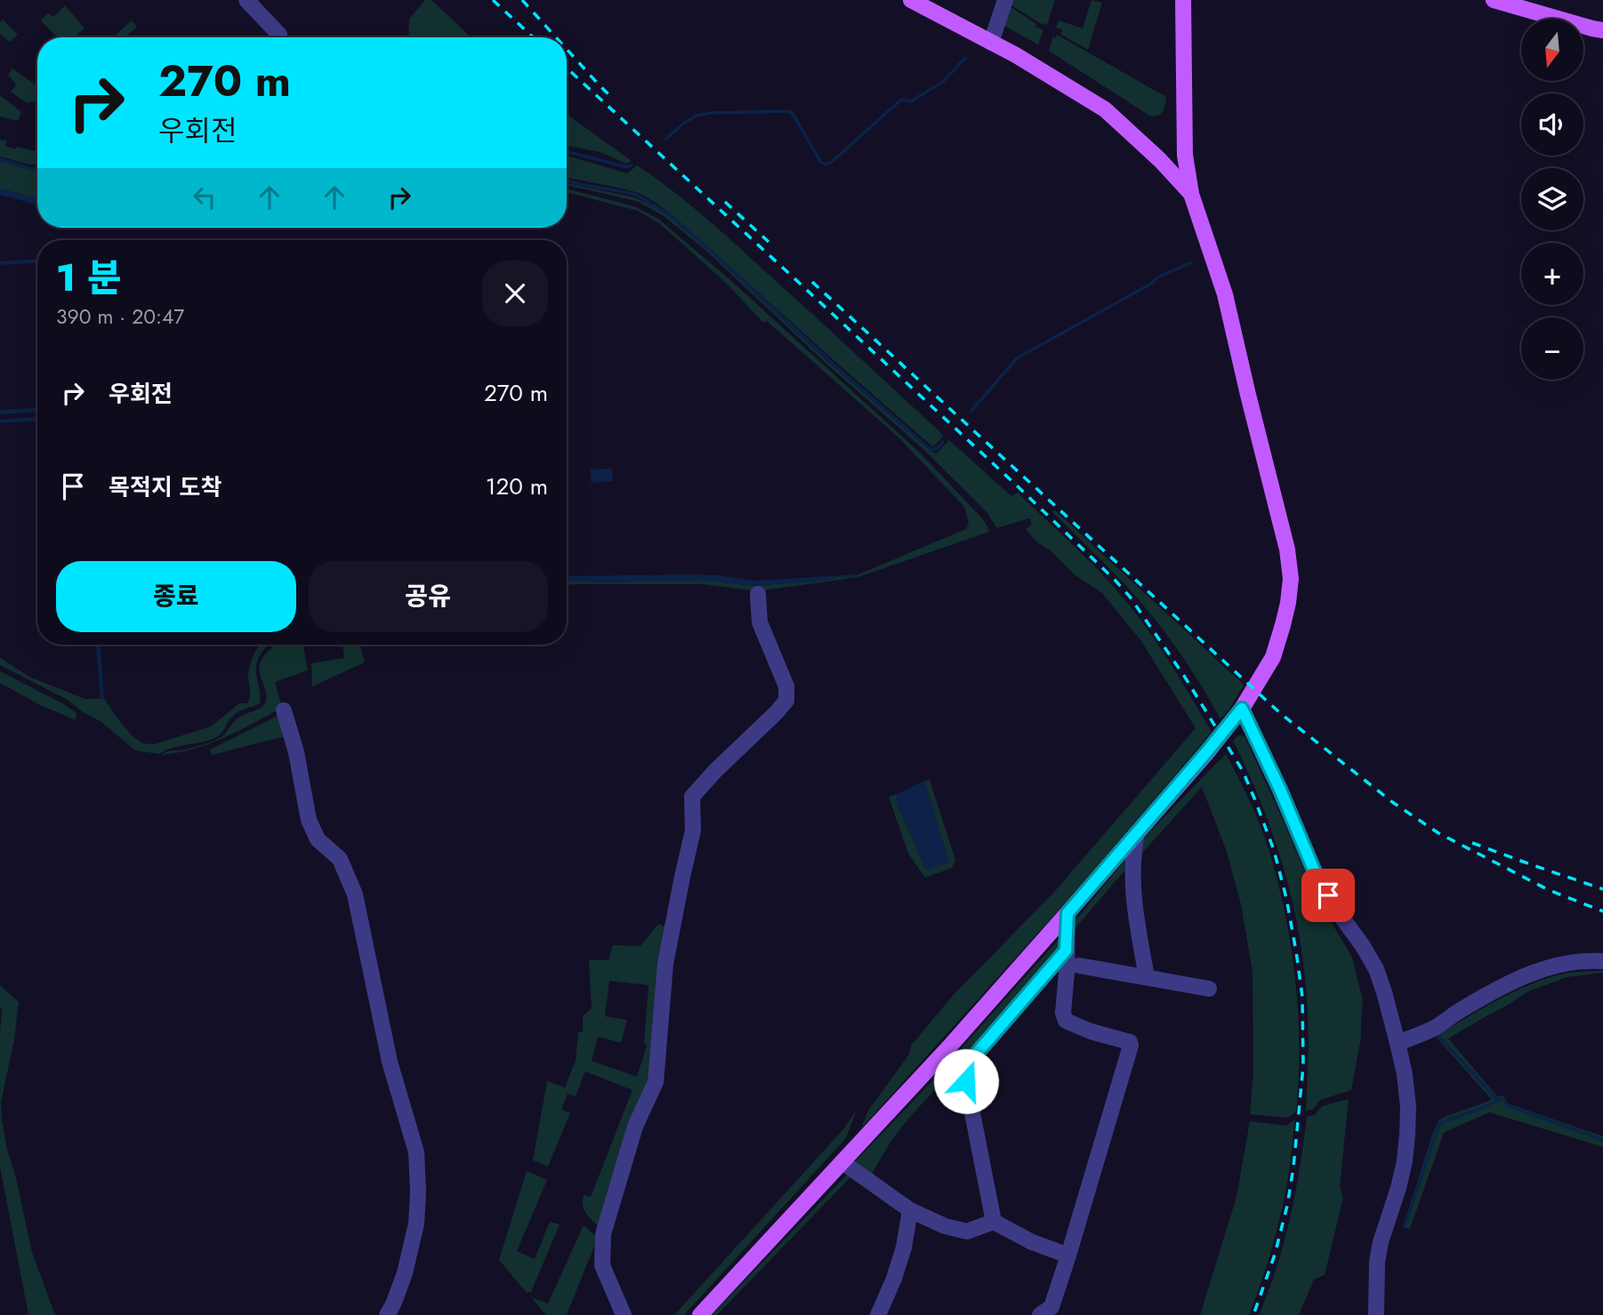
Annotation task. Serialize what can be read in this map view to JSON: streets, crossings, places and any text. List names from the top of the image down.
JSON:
{
  "north": "bottom",
  "page": {
    "map_buttons": ["+", "−"],
    "turn": ["270 m", "우회전"],
    "heading": ["1 분", "390 m · 20:47"],
    "list": [
      {
        "name": "우회전",
        "value": "270 m"
      },
      {
        "name": "목적지 도착",
        "value": "120 m"
      }
    ],
    "buttons": ["종료", "공유"]
  }
}
